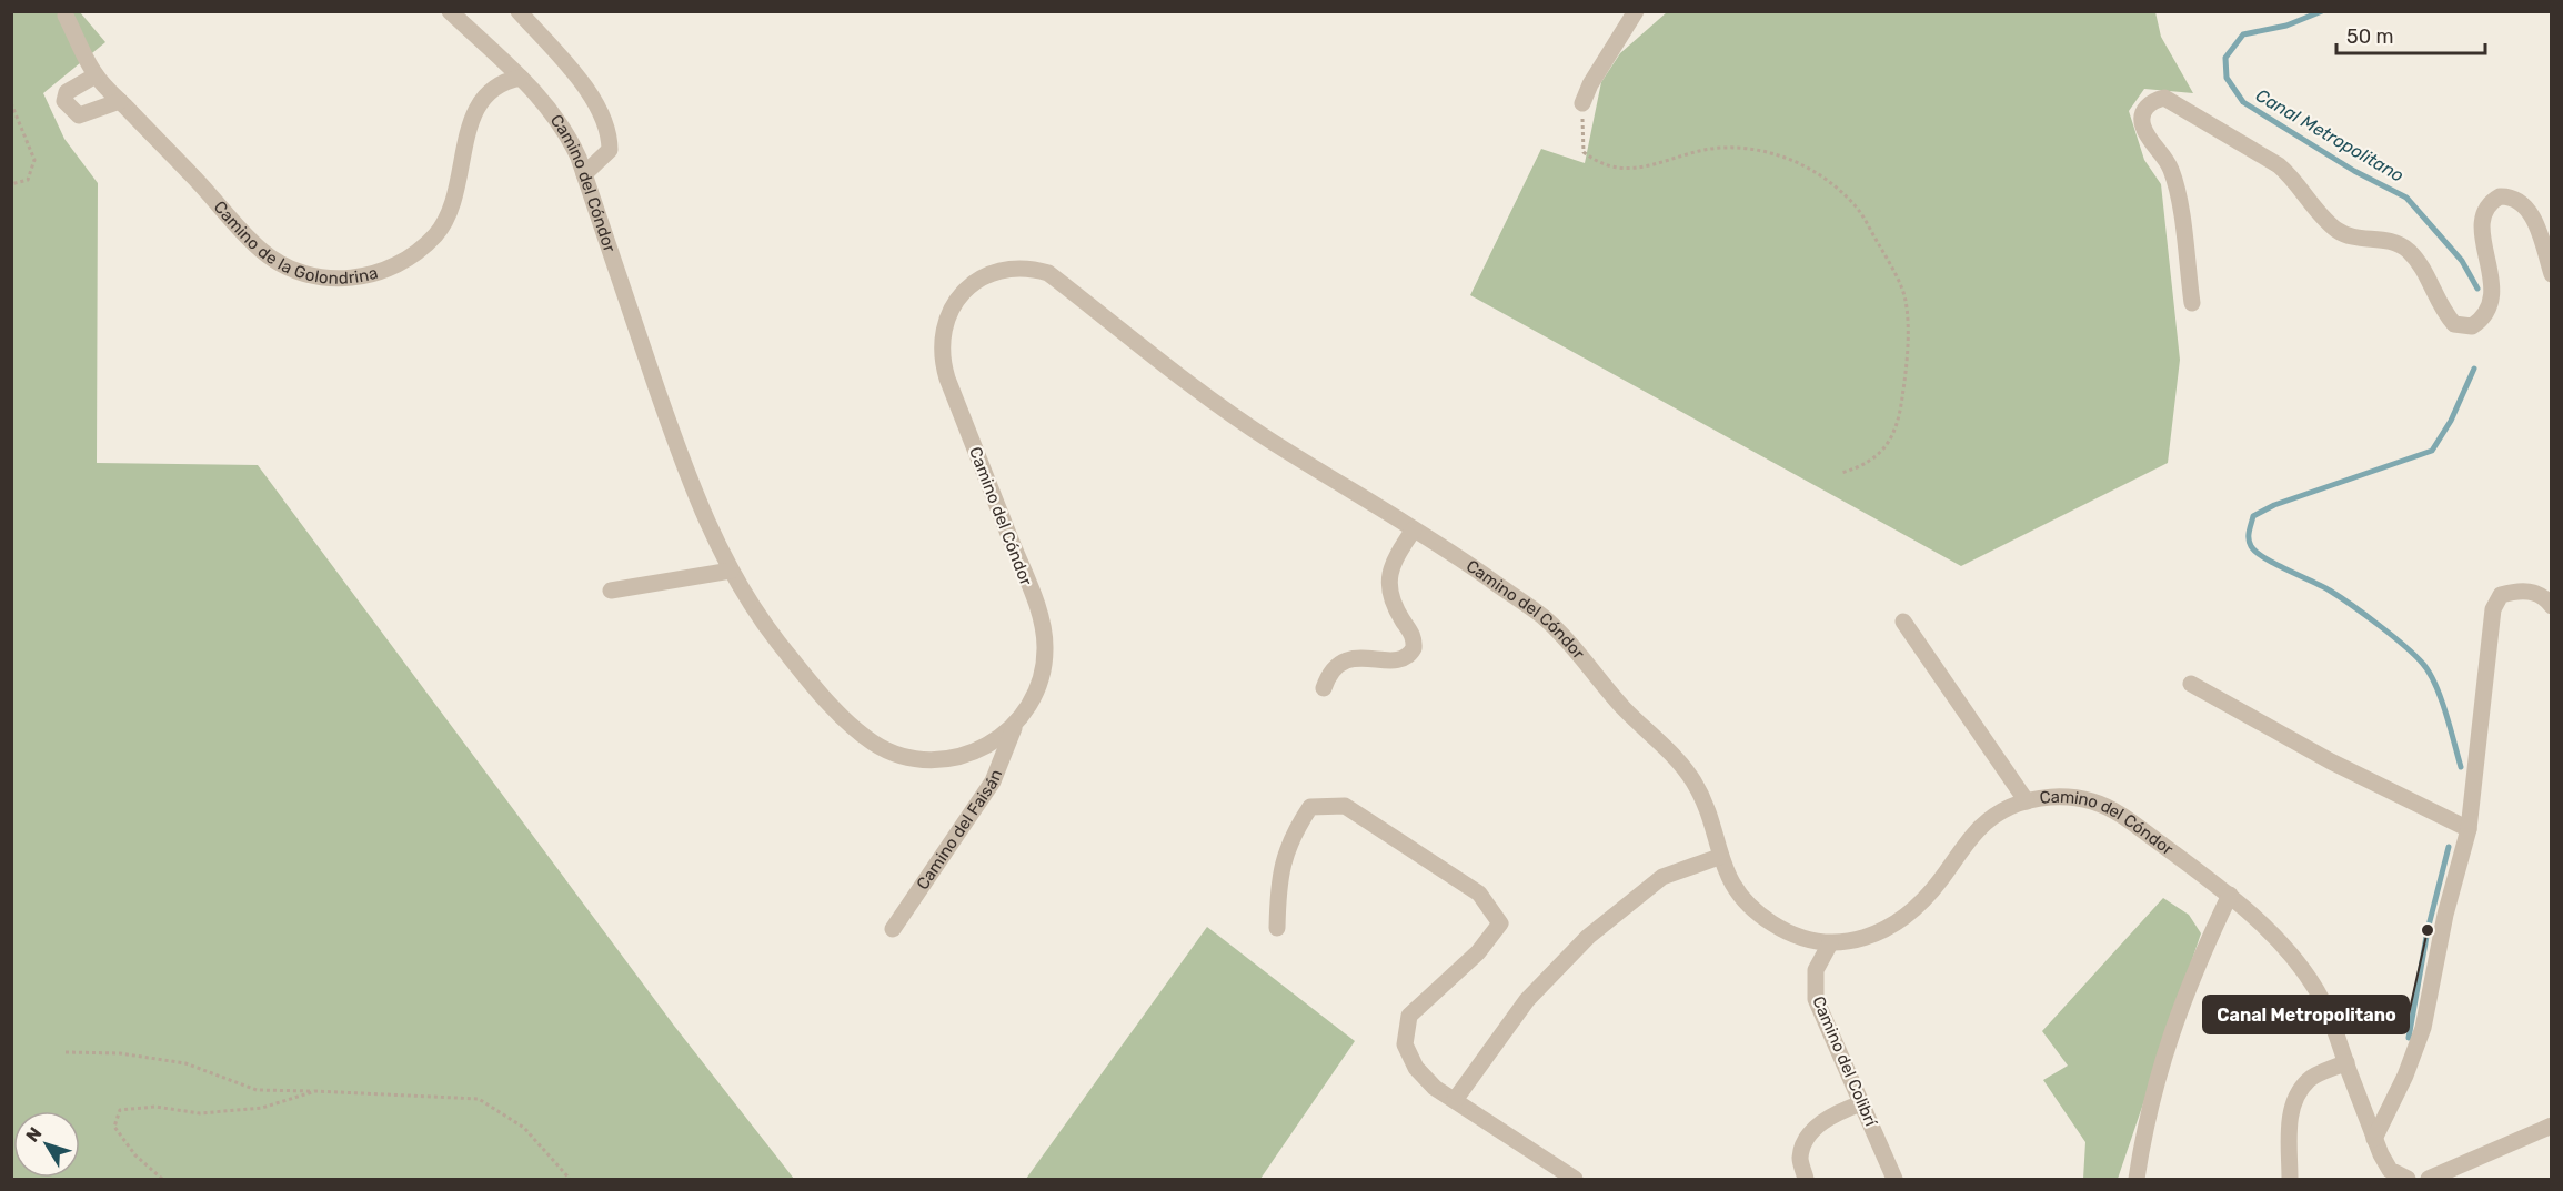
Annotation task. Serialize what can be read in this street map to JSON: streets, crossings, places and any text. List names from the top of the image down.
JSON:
{
  "streets": {
    "street": [
      "Camino del Cóndor",
      "Camino de la Golondrina",
      "Camino del Faisán",
      "Camino del Colibrí"
    ]
  },
  "crossings": [
    ["Camino del Cóndor", "Camino de la Golondrina"],
    ["Camino del Cóndor", "Camino del Faisán"],
    ["Camino del Cóndor", "Camino del Colibrí"]
  ],
  "water": ["Canal Metropolitano"],
  "places": ["Canal Metropolitano"],
  "scale_bar": "50 m",
  "north": "top left"
}
